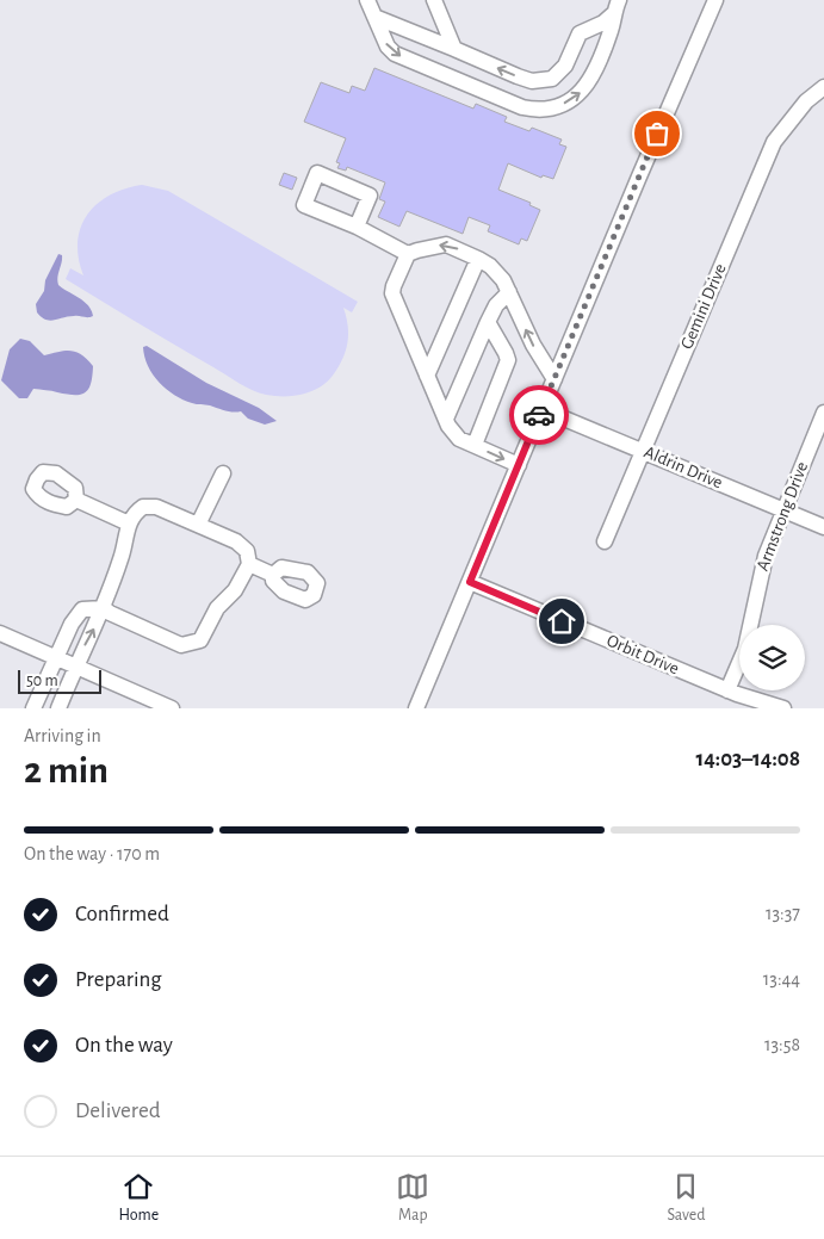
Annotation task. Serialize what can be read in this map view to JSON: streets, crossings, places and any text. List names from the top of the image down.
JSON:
{
  "streets": {
    "street": [
      "Gemini Drive",
      "Aldrin Drive",
      "Armstrong Drive",
      "Orbit Drive"
    ]
  },
  "crossings": [
    ["Gemini Drive", "Aldrin Drive"],
    ["Aldrin Drive", "Armstrong Drive"],
    ["Armstrong Drive", "Orbit Drive"]
  ],
  "scale_bar": "50 m",
  "page": {
    "scale": "50 m",
    "heading": ["2 min", "Arriving in", "14:03–14:08"],
    "bar": "On the way · 170 m",
    "list": [
      ["Confirmed", "13:37"],
      ["Preparing", "13:44"],
      ["On the way", "13:58"],
      "Delivered"
    ],
    "tabs": ["Home", "Map", "Saved"]
  }
}
